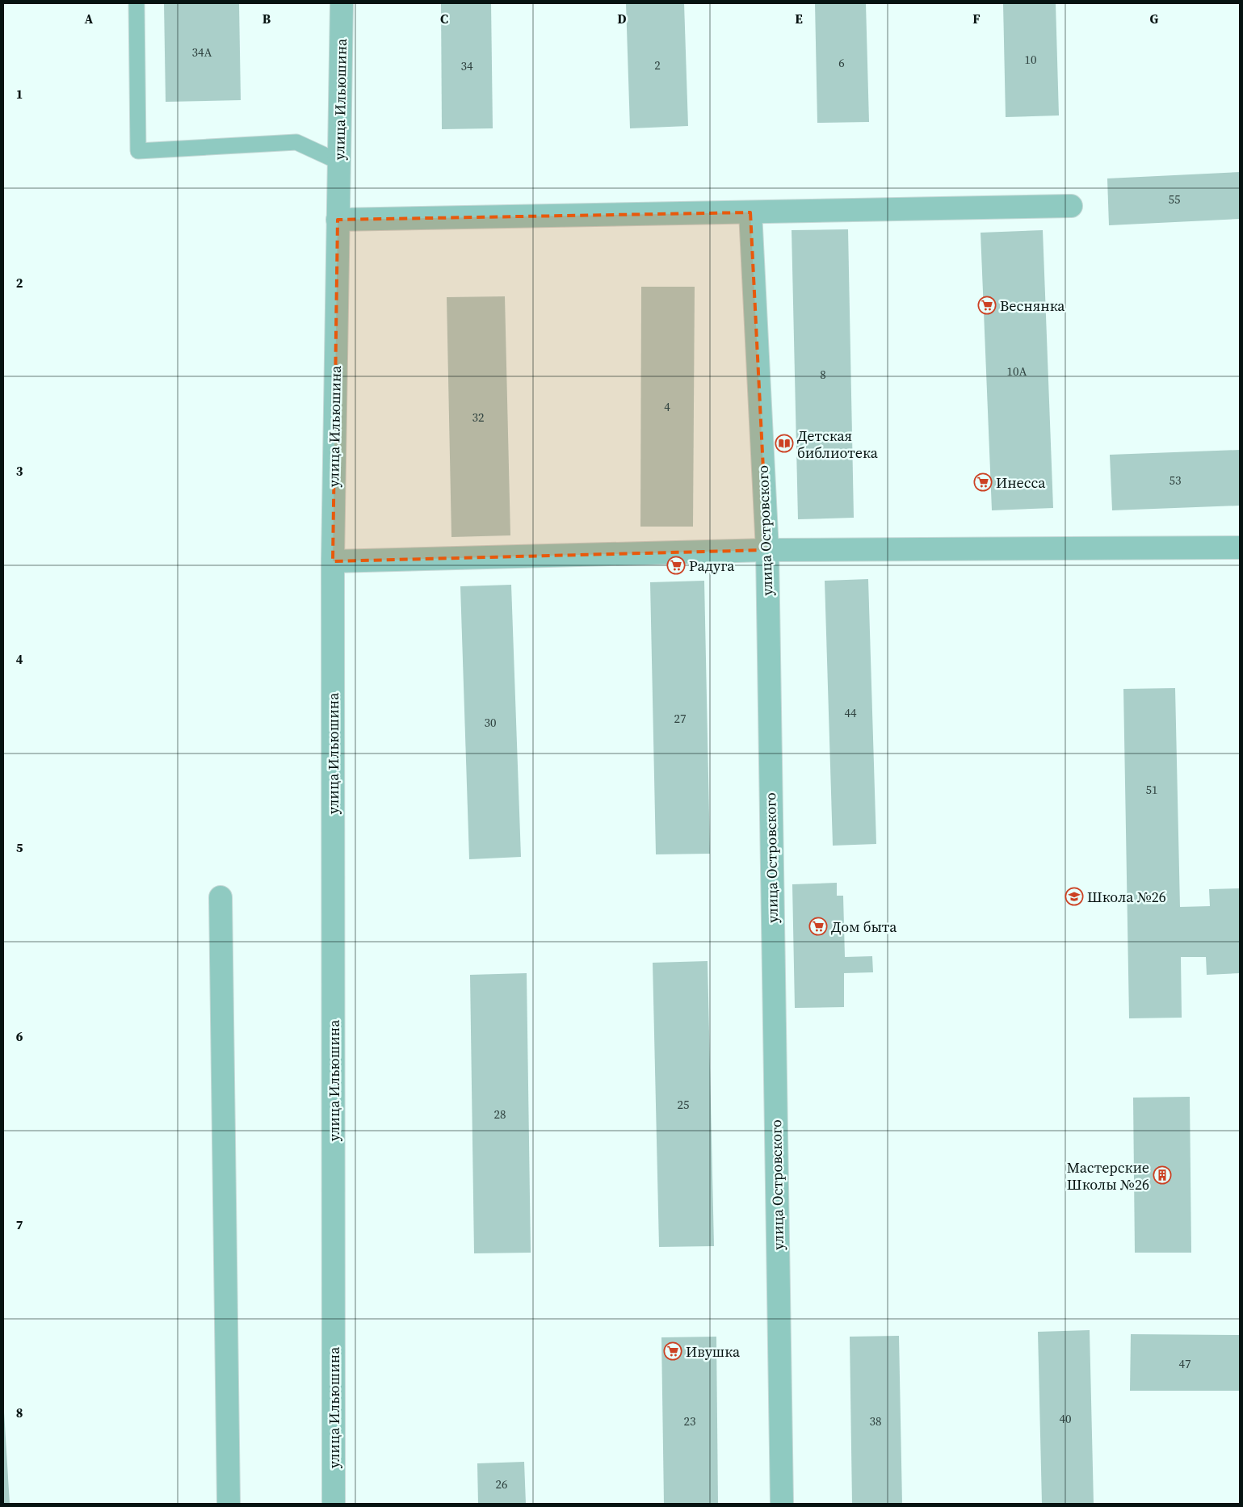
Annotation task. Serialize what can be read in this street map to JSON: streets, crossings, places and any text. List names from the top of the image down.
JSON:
{
  "streets": {
    "street": ["улица Ильюшина", "улица Островского"]
  },
  "places": {
    "supermarket": [
      "Веснянка",
      "Инесса",
      "Радуга",
      "Дом быта",
      "Ивушка"
    ],
    "library": ["Детская библиотека"],
    "school or university": ["Школа №26"],
    "building": ["Мастерские Школы №26"]
  },
  "house_numbers": [
    "34А",
    "10",
    "6",
    "2",
    "34",
    "55",
    "10А",
    "8",
    "4",
    "32",
    "53",
    "44",
    "27",
    "30",
    "51",
    "25",
    "28",
    "47",
    "40",
    "23",
    "38",
    "26"
  ],
  "grid": {
    "columns": [
      "A",
      "B",
      "C",
      "D",
      "E",
      "F",
      "G"
    ],
    "rows": [
      "1",
      "2",
      "3",
      "4",
      "5",
      "6",
      "7",
      "8"
    ]
  }
}
